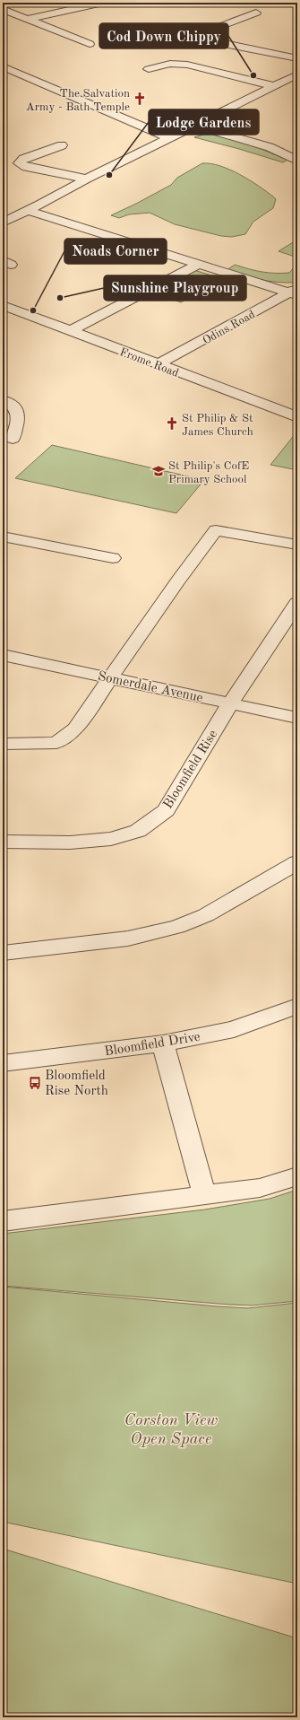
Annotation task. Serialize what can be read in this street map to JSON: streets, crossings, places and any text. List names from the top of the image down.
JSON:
{
  "streets": {
    "street": [
      "Odins Road",
      "Frome Road",
      "Somerdale Avenue",
      "Bloomfield Rise",
      "Bloomfield Drive"
    ]
  },
  "crossings": [
    ["Odins Road", "Frome Road"],
    ["Somerdale Avenue", "Bloomfield Rise"]
  ],
  "parks": ["Corston View Open Space"],
  "places": {
    "other": [
      "Cod Down Chippy",
      "Lodge Gardens",
      "Sunshine Playgroup",
      "Noads Corner"
    ],
    "church": ["The Salvation Army - Bath Temple", "St Philip & St James Church"],
    "school or university": ["St Philip's CofE Primary School"],
    "bus stop": ["Bloomfield Rise North"]
  }
}
